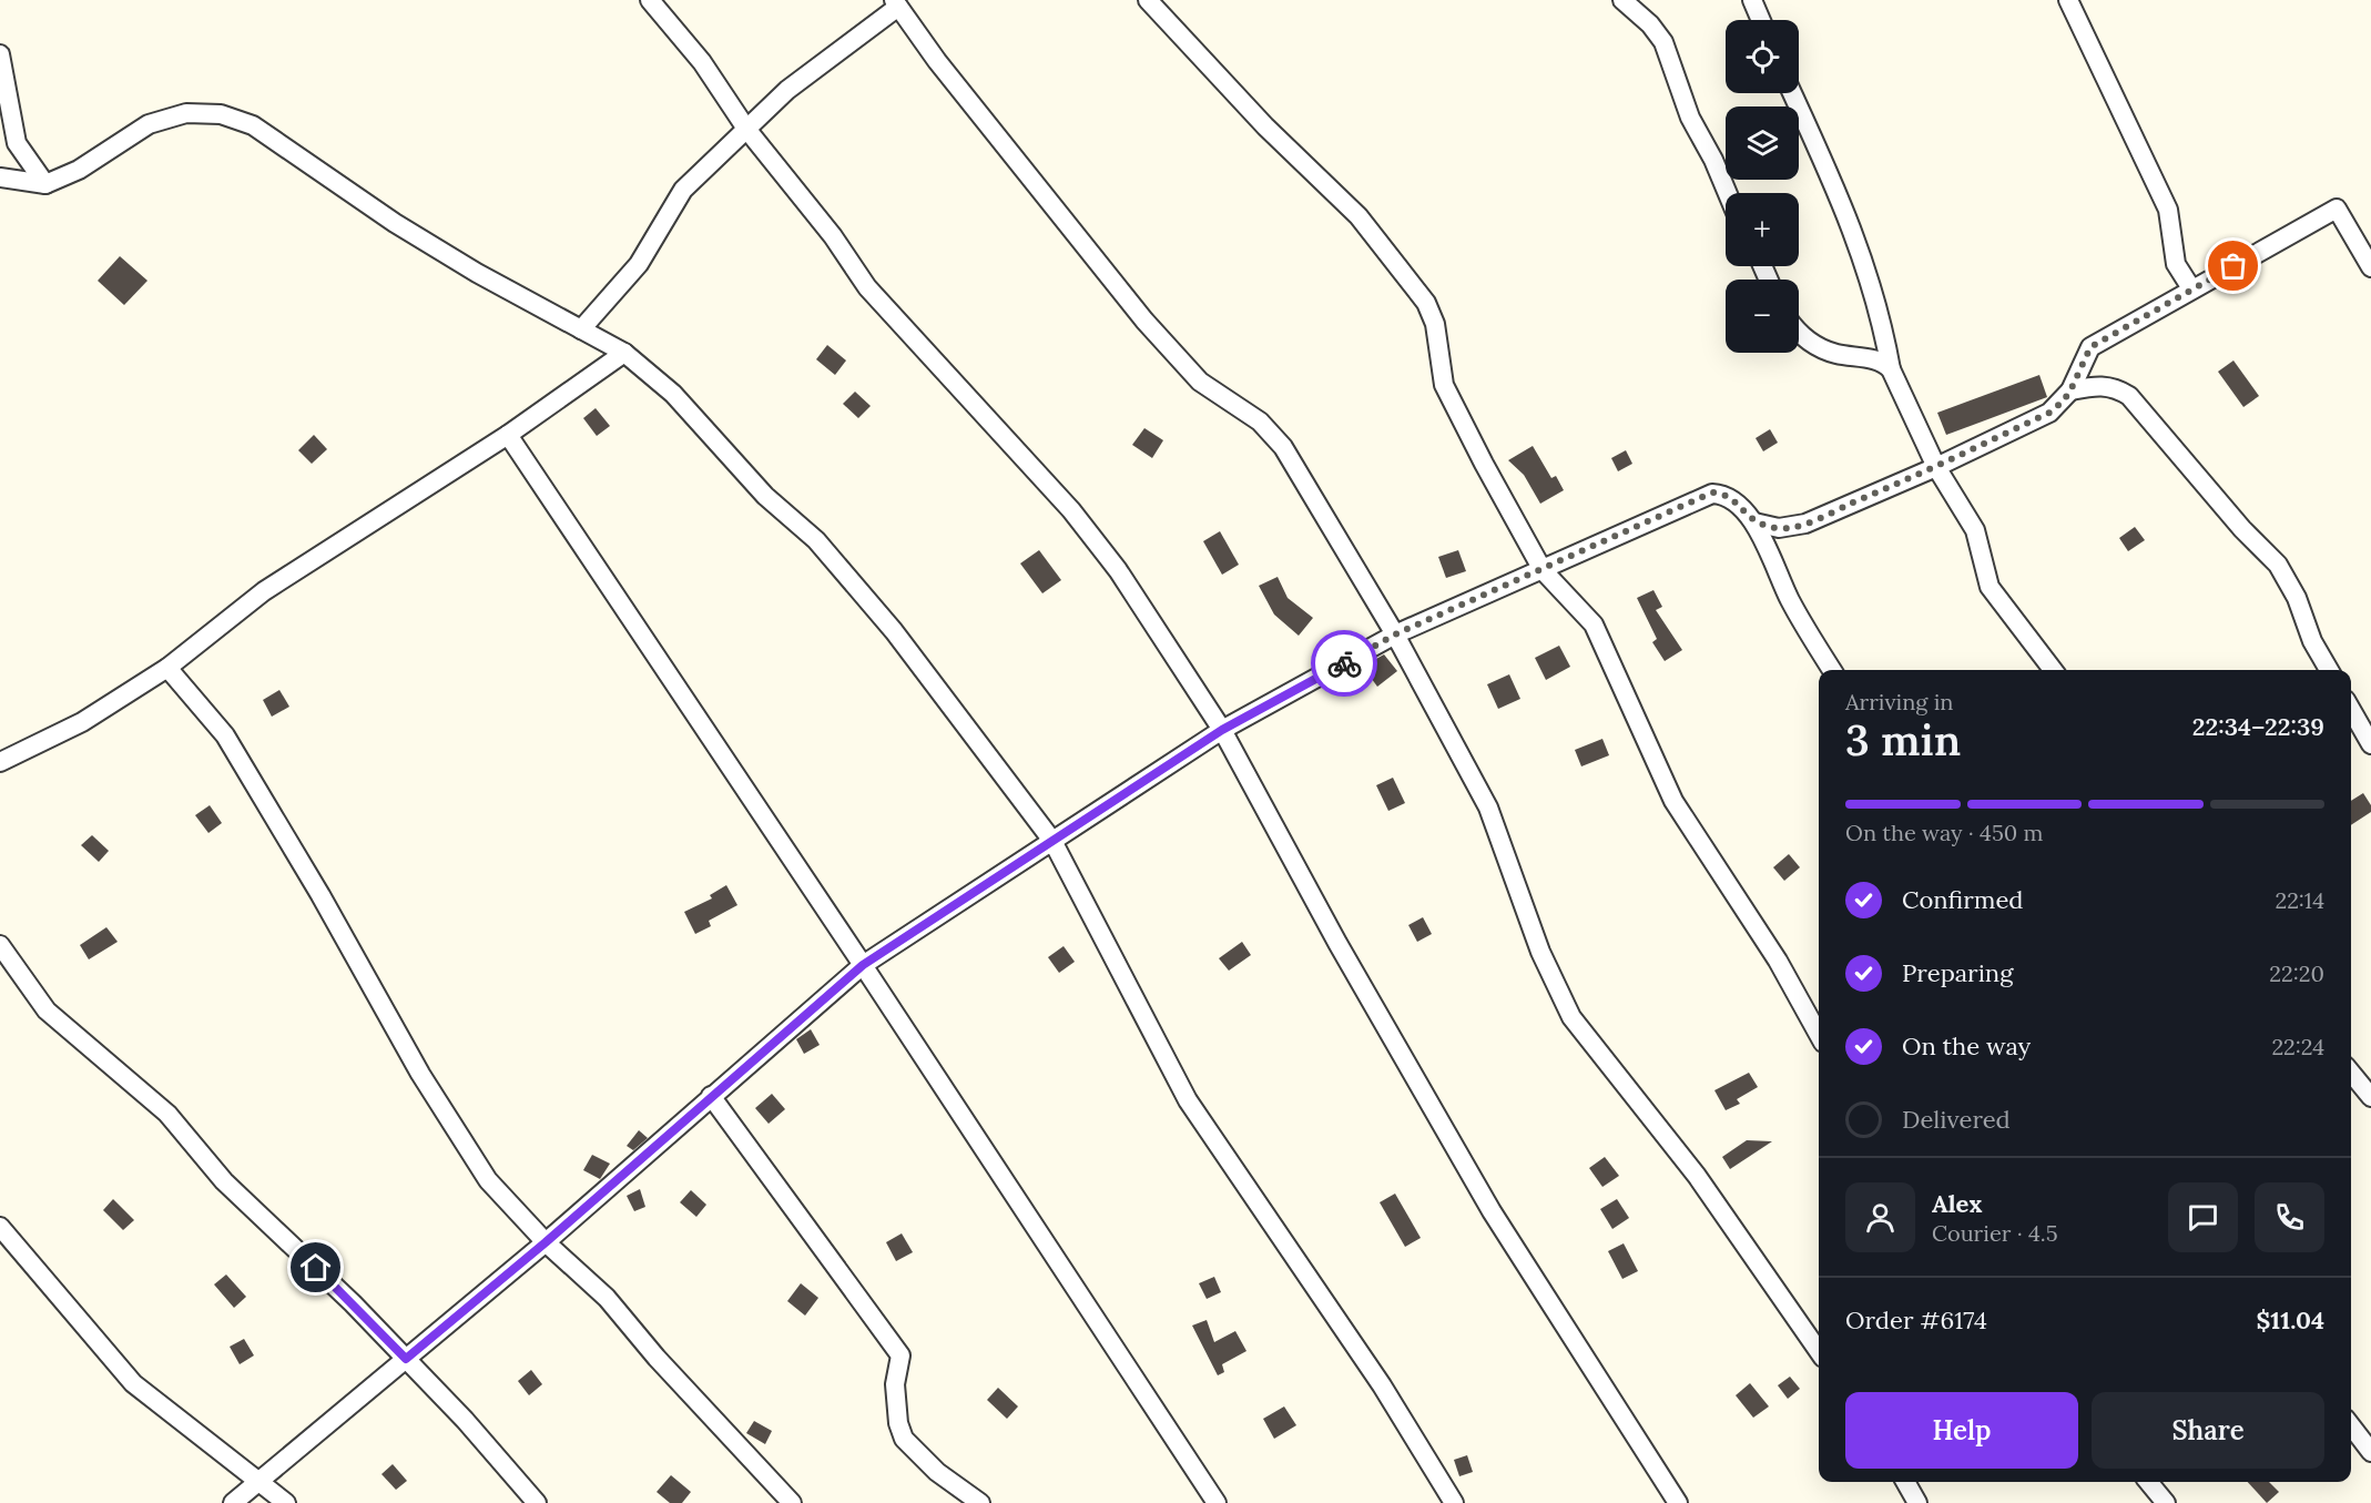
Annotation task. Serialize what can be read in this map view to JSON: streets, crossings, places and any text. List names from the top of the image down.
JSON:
{
  "page": {
    "map_buttons": ["+", "−"],
    "heading": ["3 min", "Arriving in", "22:34–22:39"],
    "panel": [
      "Alex",
      "Courier · 4.5",
      "Order #6174",
      "$11.04"
    ],
    "bar": "On the way · 450 m",
    "list": [
      ["Confirmed", "22:14"],
      ["Preparing", "22:20"],
      ["On the way", "22:24"],
      "Delivered"
    ],
    "buttons": ["Help", "Share"]
  }
}
